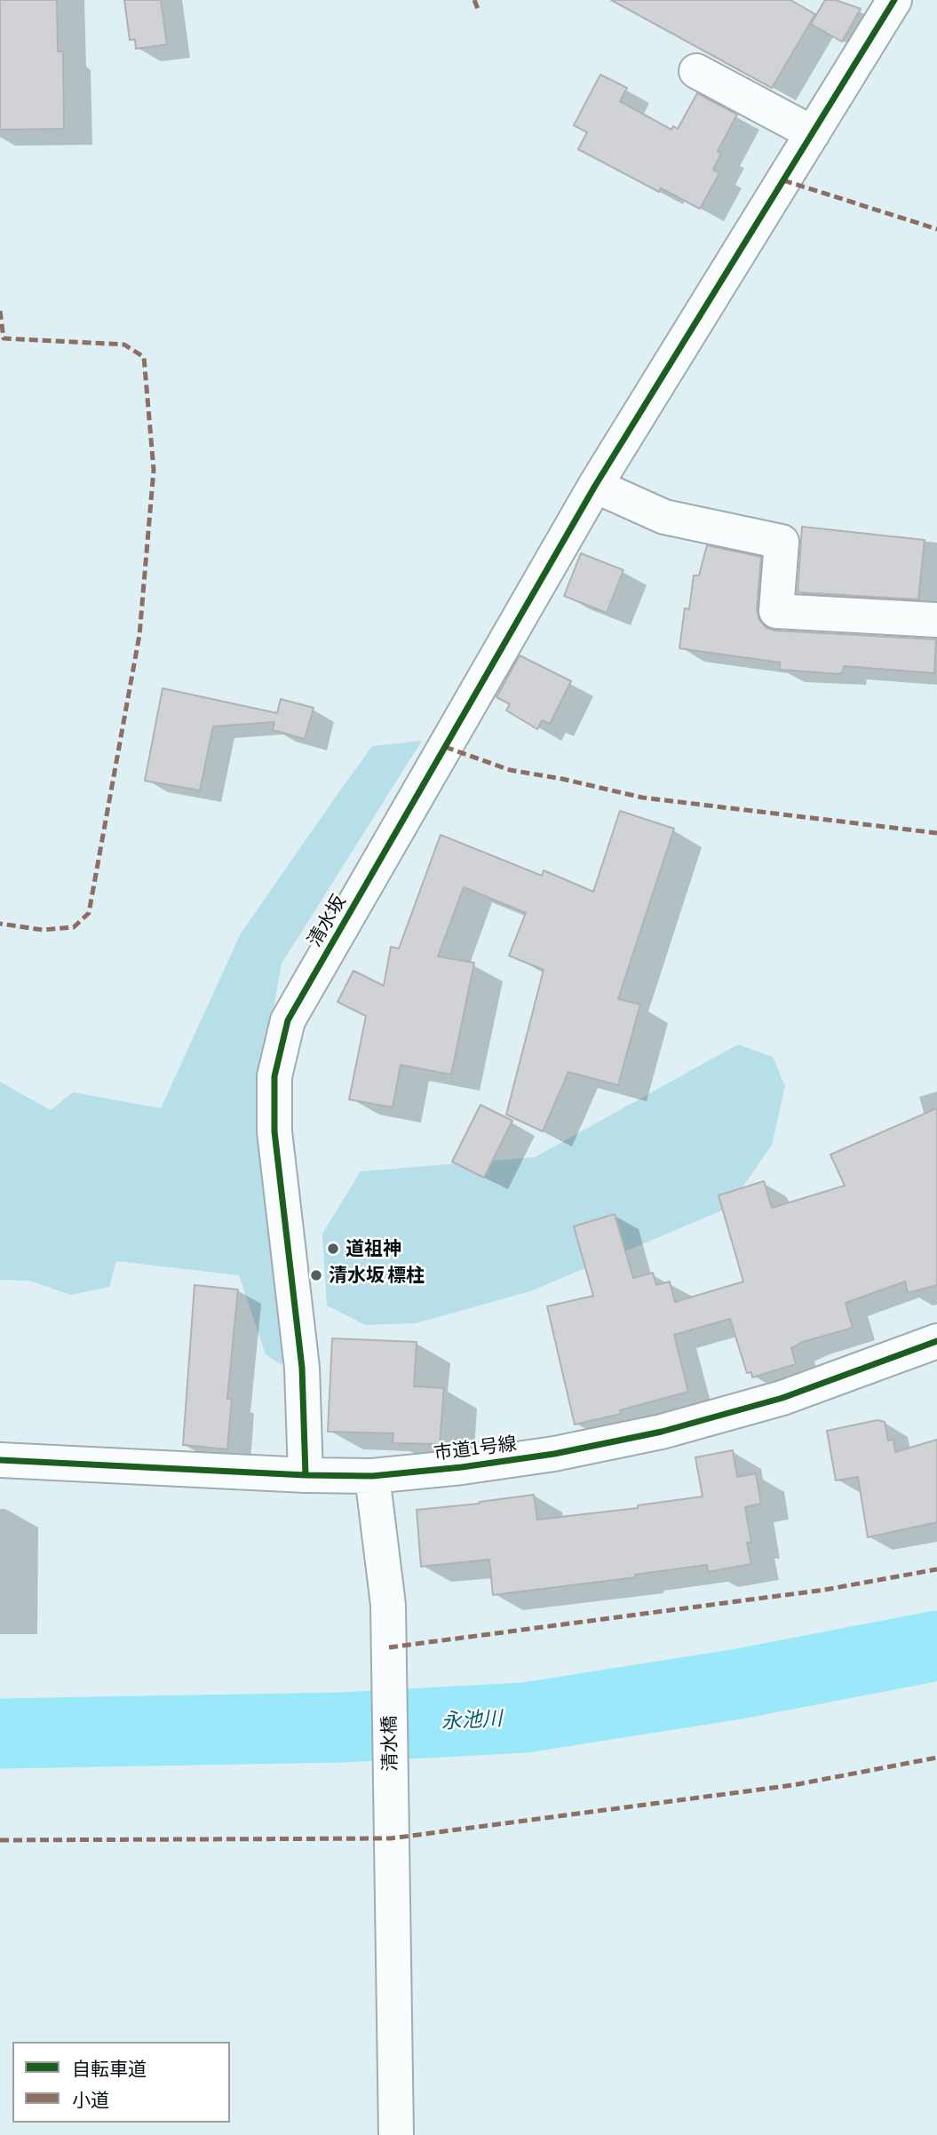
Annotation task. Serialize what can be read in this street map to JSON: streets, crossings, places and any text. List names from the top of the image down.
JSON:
{
  "streets": {
    "street": ["清水坂", "市道1号線", "清水橋"]
  },
  "crossings": [
    ["清水坂", "市道1号線"],
    ["市道1号線", "清水橋"]
  ],
  "water": ["永池川"],
  "places": ["道祖神", "清水坂 標柱"],
  "legend": ["自転車道", "小道"]
}
